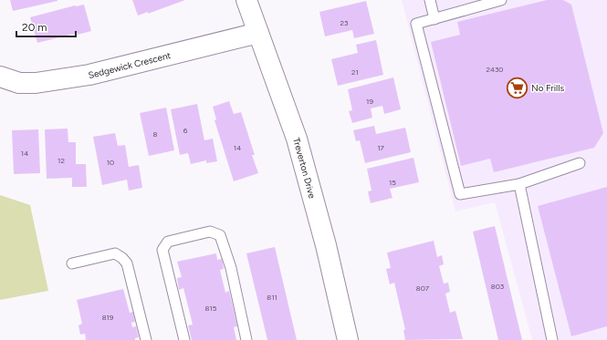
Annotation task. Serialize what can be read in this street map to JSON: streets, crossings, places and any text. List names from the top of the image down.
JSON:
{
  "streets": {
    "street": ["Sedgewick Crescent", "Treverton Drive"]
  },
  "crossings": [
    ["Sedgewick Crescent", "Treverton Drive"]
  ],
  "places": {
    "supermarket": ["No Frills"]
  },
  "house_numbers": [
    "23",
    "2430",
    "21",
    "19",
    "6",
    "8",
    "14",
    "17",
    "14",
    "12",
    "10",
    "15",
    "803",
    "807",
    "811",
    "815",
    "819"
  ],
  "scale_bar": "20 m"
}
